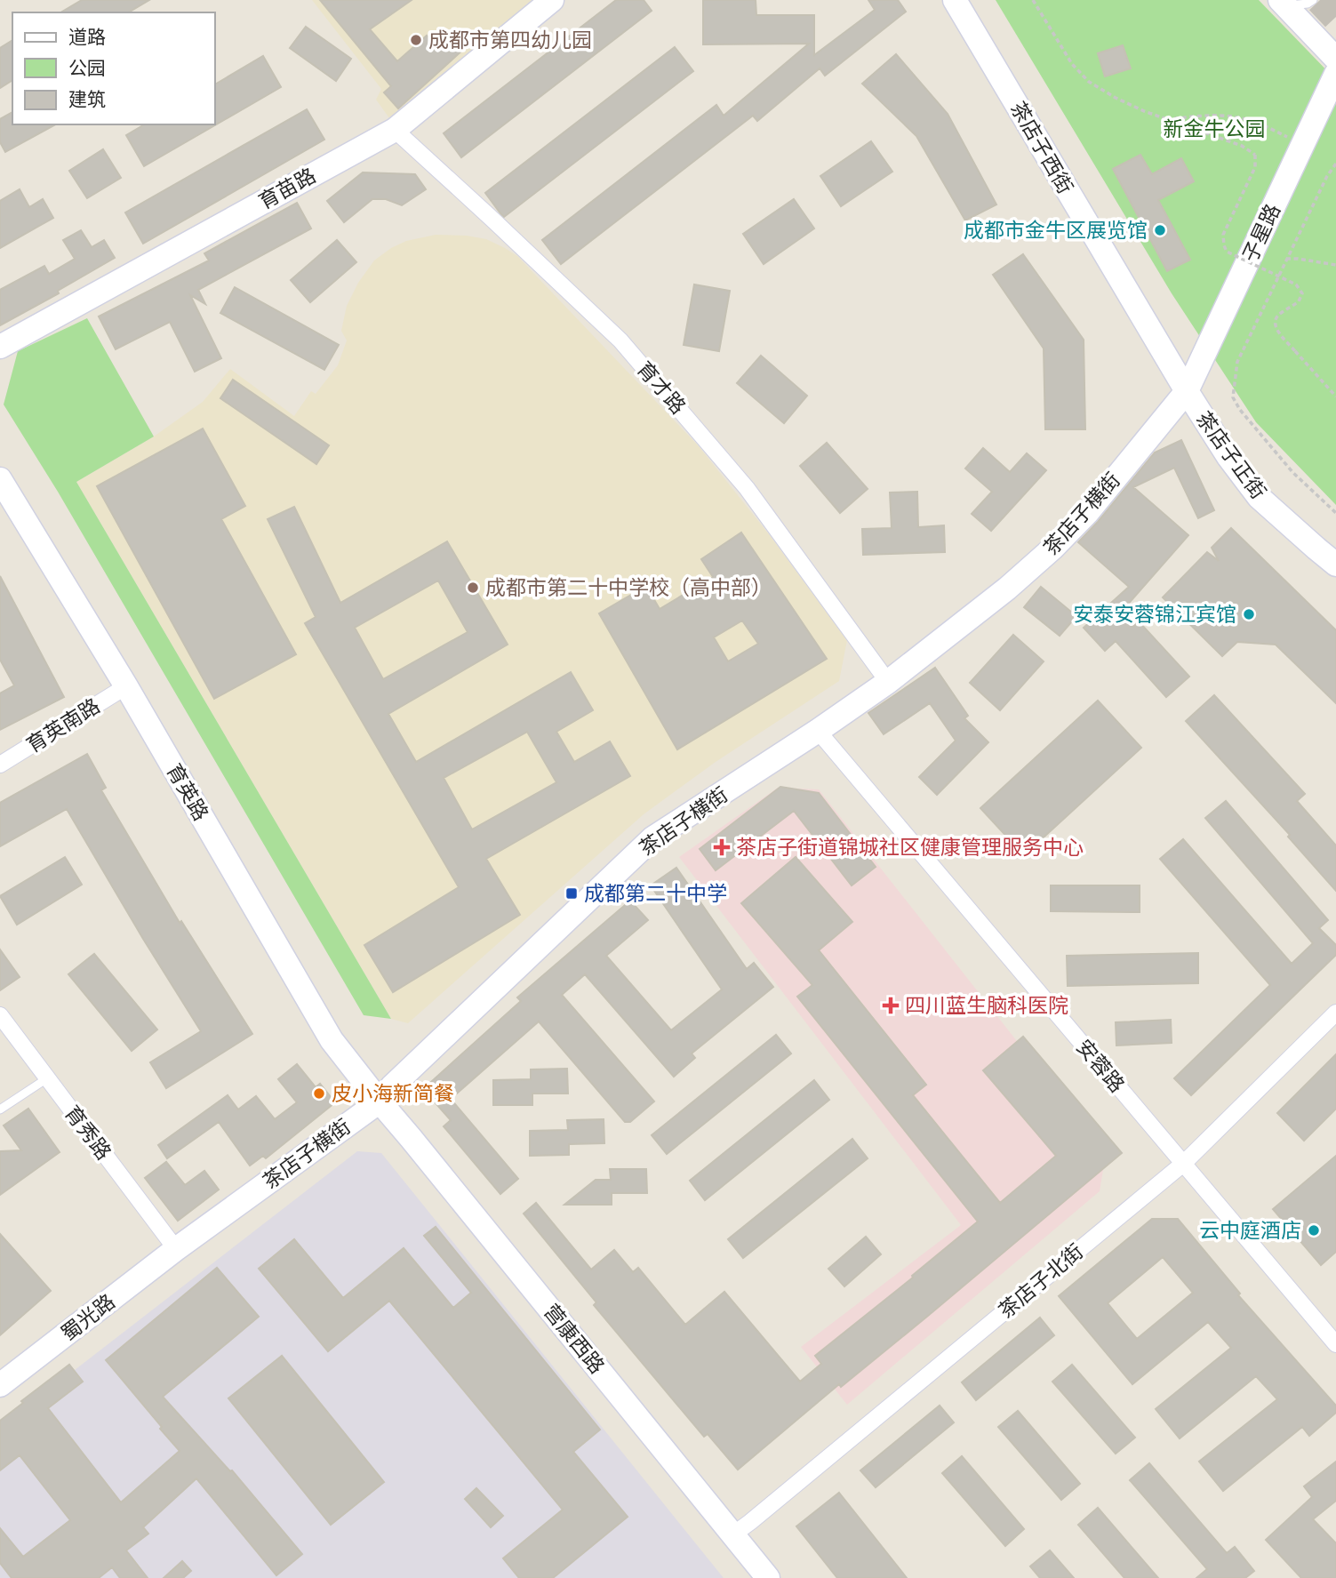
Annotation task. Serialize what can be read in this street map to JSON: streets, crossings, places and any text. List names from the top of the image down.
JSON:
{
  "streets": {
    "street": [
      "茶店子西街",
      "育苗路",
      "子星路",
      "育才路",
      "茶店子正街",
      "茶店子横街",
      "育英南路",
      "育英路",
      "安蓉路",
      "育秀路",
      "茶店子北街",
      "蜀光路",
      "营康西路"
    ]
  },
  "crossings": [
    ["茶店子西街", "子星路"],
    ["茶店子西街", "茶店子正街"],
    ["茶店子西街", "茶店子横街"],
    ["育苗路", "育才路"],
    ["子星路", "茶店子正街"],
    ["子星路", "茶店子横街"],
    ["育才路", "茶店子横街"],
    ["茶店子正街", "茶店子横街"],
    ["茶店子横街", "育英路"],
    ["茶店子横街", "安蓉路"],
    ["茶店子横街", "育秀路"],
    ["茶店子横街", "蜀光路"],
    ["茶店子横街", "营康西路"],
    ["育英南路", "育英路"],
    ["育英路", "营康西路"],
    ["安蓉路", "茶店子北街"],
    ["育秀路", "蜀光路"],
    ["茶店子北街", "营康西路"]
  ],
  "parks": ["新金牛公园"],
  "places": {
    "other": [
      "成都市第四幼儿园",
      "成都市金牛区展览馆",
      "成都市第二十中学校（高中部）",
      "安泰安蓉锦江宾馆",
      "皮小海新简餐",
      "云中庭酒店"
    ],
    "health": ["茶店子街道锦城社区健康管理服务中心", "四川蓝生脑科医院"],
    "transit": ["成都第二十中学"]
  },
  "legend": ["道路", "公园", "建筑"]
}
